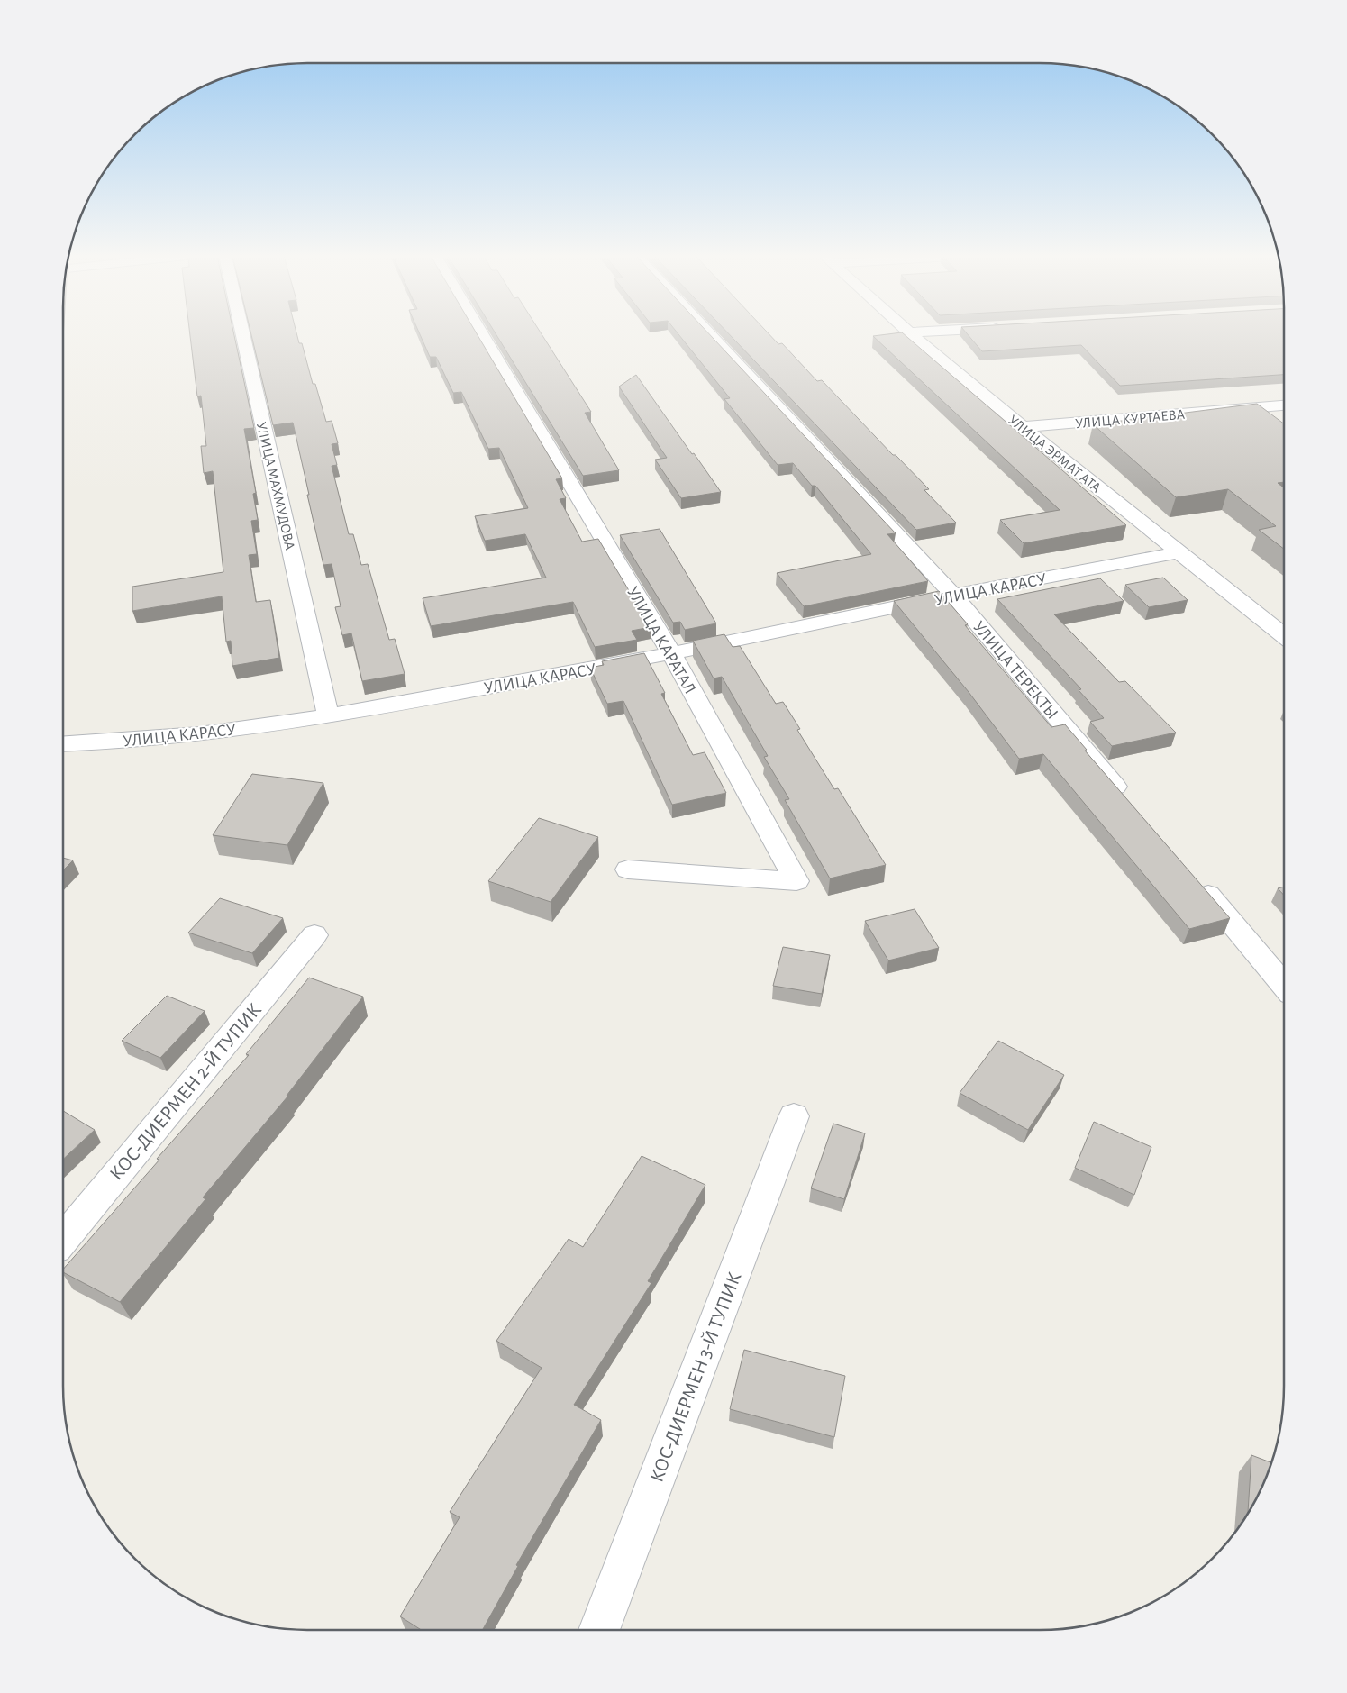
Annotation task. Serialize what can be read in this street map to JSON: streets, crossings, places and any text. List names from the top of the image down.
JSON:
{
  "streets": {
    "street": [
      "УЛИЦА КУРТАЕВА",
      "УЛИЦА ЭРМАТ АТА",
      "УЛИЦА МАХМУДОВА",
      "УЛИЦА КАРАСУ",
      "УЛИЦА КАРАТАЛ",
      "УЛИЦА ТЕРЕКТЫ",
      "КОС-ДИЕРМЕН 2-Й ТУПИК",
      "КОС-ДИЕРМЕН 3-Й ТУПИК"
    ]
  },
  "crossings": [
    ["УЛИЦА КУРТАЕВА", "УЛИЦА ЭРМАТ АТА"],
    ["УЛИЦА ЭРМАТ АТА", "УЛИЦА КАРАСУ"],
    ["УЛИЦА МАХМУДОВА", "УЛИЦА КАРАСУ"],
    ["УЛИЦА КАРАСУ", "УЛИЦА КАРАТАЛ"],
    ["УЛИЦА КАРАСУ", "УЛИЦА ТЕРЕКТЫ"]
  ]
}
